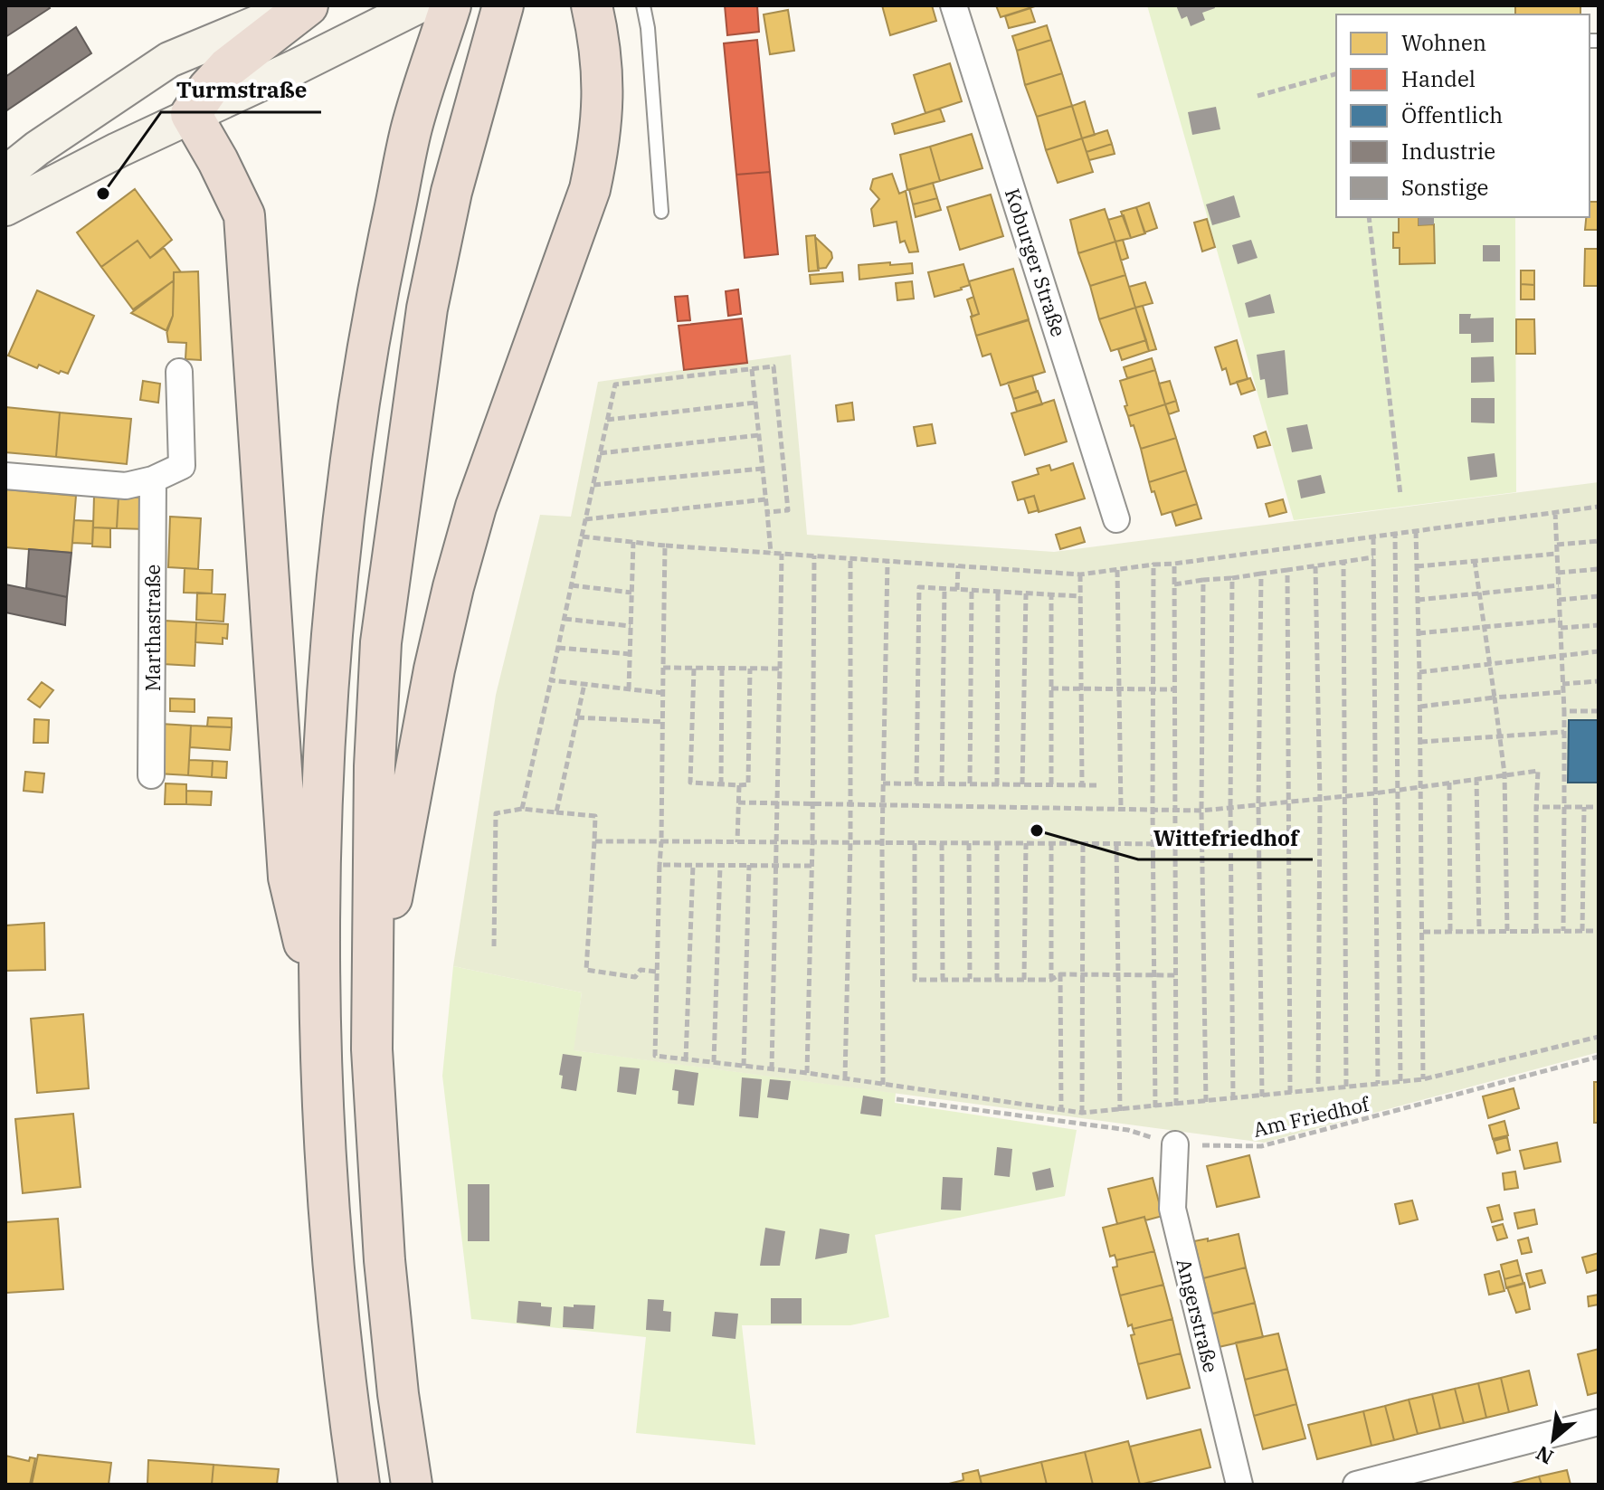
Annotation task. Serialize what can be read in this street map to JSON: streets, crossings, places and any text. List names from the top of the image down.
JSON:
{
  "streets": {
    "street": ["Koburger Straße", "Marthastraße", "Angerstraße"],
    "path": ["Am Friedhof"]
  },
  "crossings": [
    ["Am Friedhof", "Angerstraße"]
  ],
  "places": ["Turmstraße", "Wittefriedhof"],
  "legend": [
    "Wohnen",
    "Handel",
    "Öffentlich",
    "Industrie",
    "Sonstige"
  ],
  "north": "bottom left"
}
